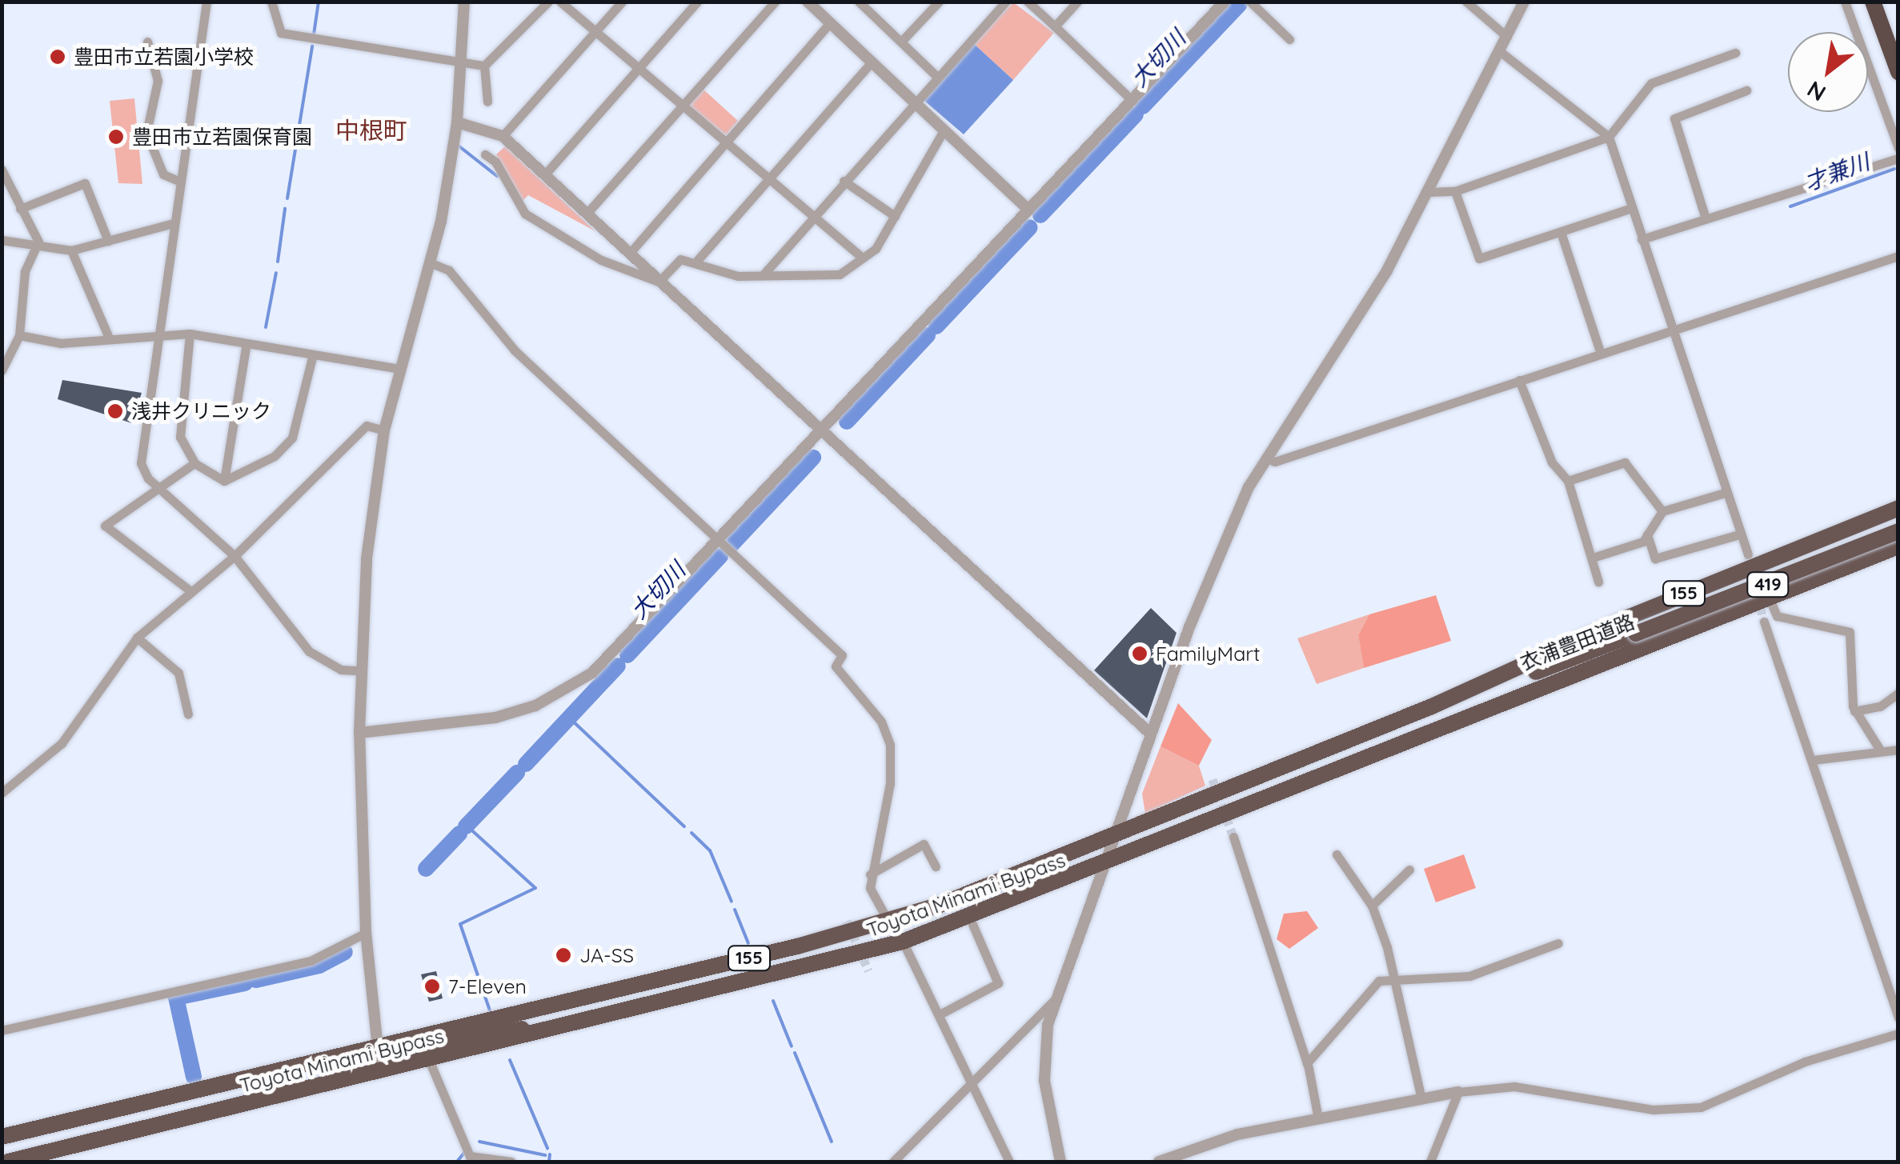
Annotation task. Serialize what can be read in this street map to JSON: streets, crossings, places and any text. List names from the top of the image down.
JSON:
{
  "streets": {
    "highway": [
      "419",
      "155",
      "衣浦豊田道路",
      "Toyota Minami Bypass"
    ]
  },
  "crossings": [
    ["155", "Toyota Minami Bypass"],
    ["衣浦豊田道路", "Toyota Minami Bypass"]
  ],
  "districts": ["中根町"],
  "water": ["大切川", "才兼川"],
  "places": [
    "豊田市立若園小学校",
    "豊田市立若園保育園",
    "浅井クリニック",
    "FamilyMart",
    "JA-SS",
    "7-Eleven"
  ],
  "north": "bottom left"
}
